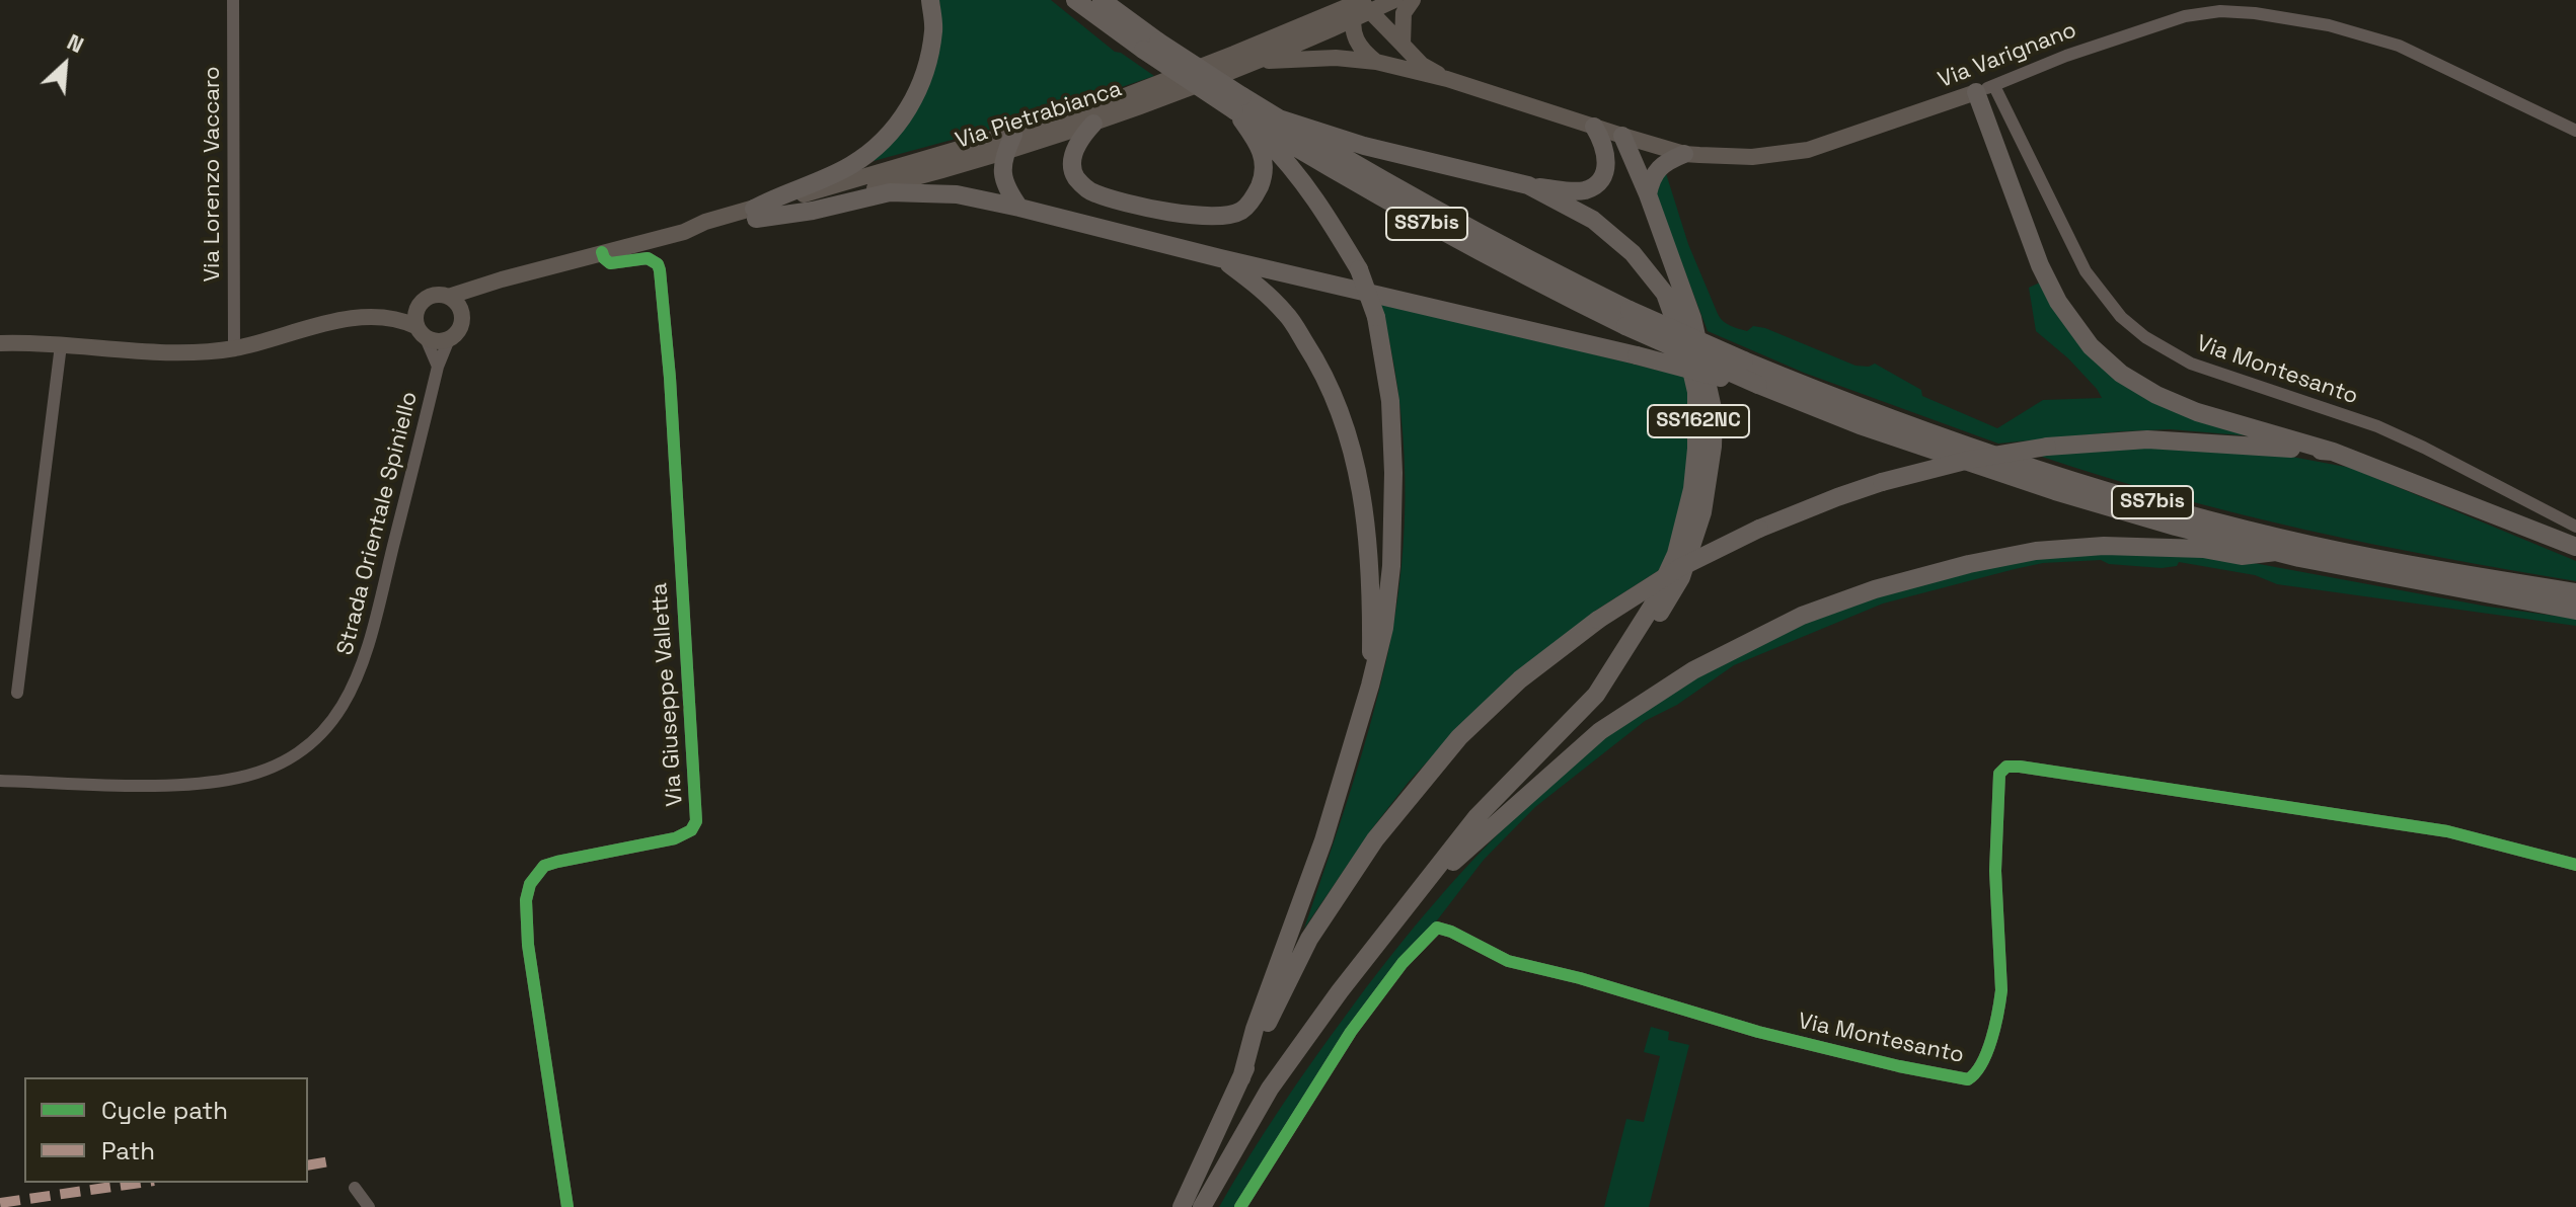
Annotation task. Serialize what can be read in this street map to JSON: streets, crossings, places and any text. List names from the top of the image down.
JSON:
{
  "streets": {
    "highway": ["SS7bis", "SS162NC"],
    "main road": ["Via Varignano", "Via Pietrabianca"],
    "street": [
      "Via Lorenzo Vaccaro",
      "Via Montesanto",
      "Strada Orientale Spiniello",
      "Via Giuseppe Valletta"
    ]
  },
  "crossings": [
    ["Via Varignano", "Via Pietrabianca"],
    ["Via Varignano", "Via Montesanto"],
    ["Via Pietrabianca", "Via Lorenzo Vaccaro"],
    ["Via Pietrabianca", "Strada Orientale Spiniello"],
    ["Via Pietrabianca", "Via Giuseppe Valletta"],
    ["SS7bis", "SS162NC"]
  ],
  "legend": ["Cycle path", "Path"],
  "north": "top right"
}
